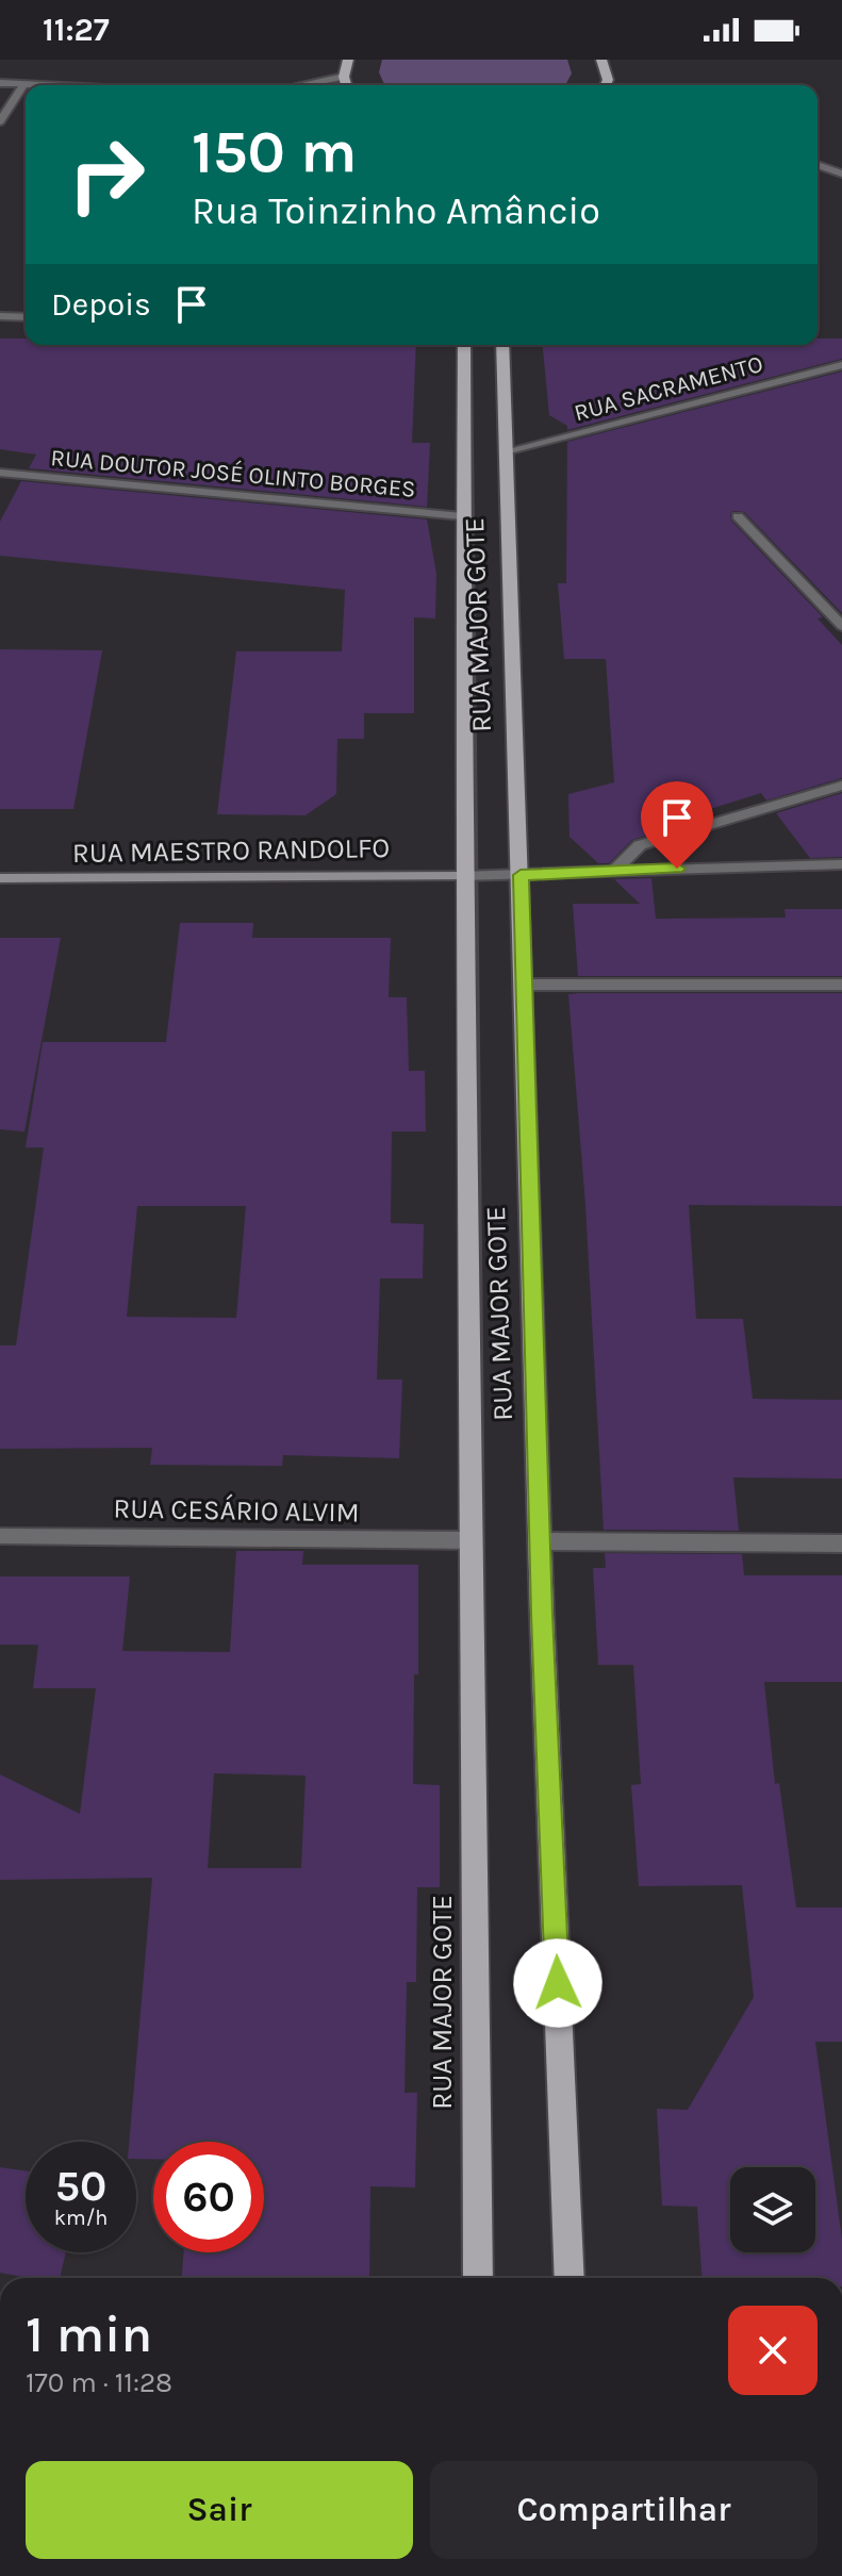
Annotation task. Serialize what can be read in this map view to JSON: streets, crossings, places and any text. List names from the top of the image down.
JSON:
{
  "streets": {
    "main road": ["RUA MAJOR GOTE"],
    "street": [
      "RUA SACRAMENTO",
      "RUA DOUTOR JOSÉ OLINTO BORGES",
      "RUA MAESTRO RANDOLFO",
      "RUA CESÁRIO ALVIM"
    ]
  },
  "crossings": [
    ["RUA SACRAMENTO", "RUA MAJOR GOTE"],
    ["RUA DOUTOR JOSÉ OLINTO BORGES", "RUA MAJOR GOTE"],
    ["RUA MAJOR GOTE", "RUA MAESTRO RANDOLFO"],
    ["RUA MAJOR GOTE", "RUA CESÁRIO ALVIM"]
  ],
  "page": {
    "status": "11:27",
    "turn": ["150 m", "Rua Toinzinho Amâncio"],
    "then": "Depois",
    "speed": "50 km/h",
    "limit": "60",
    "heading": ["1 min", "170 m · 11:28"],
    "buttons": ["Sair", "Compartilhar"]
  }
}
